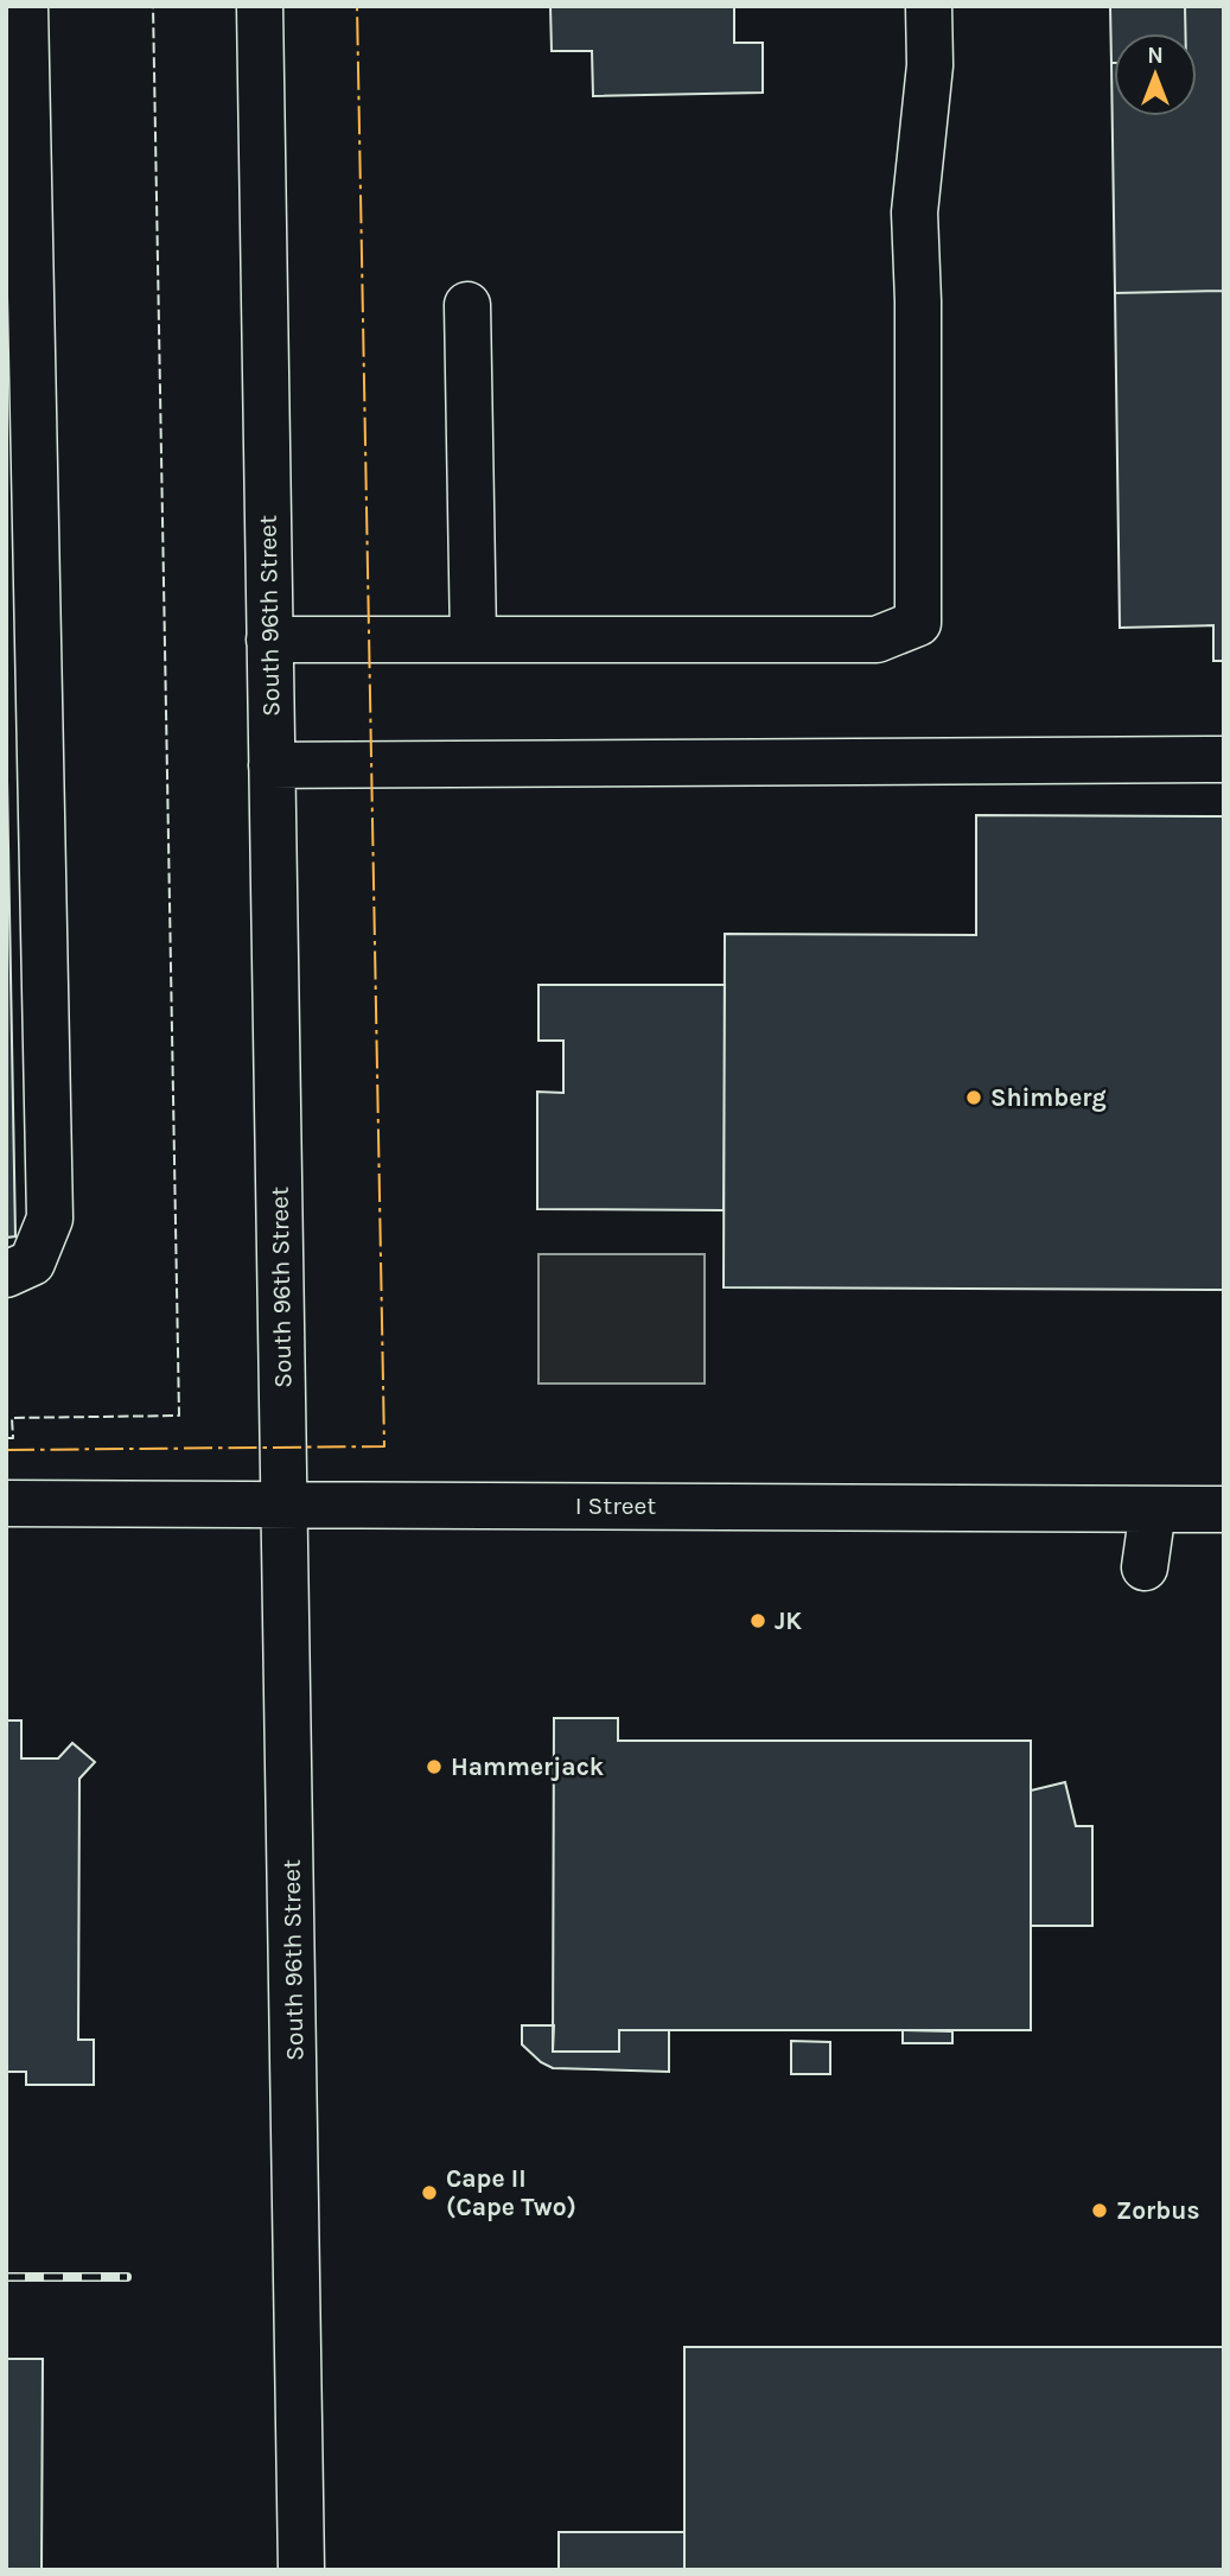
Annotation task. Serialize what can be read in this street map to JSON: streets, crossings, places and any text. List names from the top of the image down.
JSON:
{
  "streets": {
    "street": ["South 96th Street", "I Street"]
  },
  "crossings": [
    ["South 96th Street", "I Street"]
  ],
  "places": [
    "Shimberg",
    "JK",
    "Hammerjack",
    "Cape II (Cape Two)",
    "Zorbus"
  ],
  "north": "top"
}
